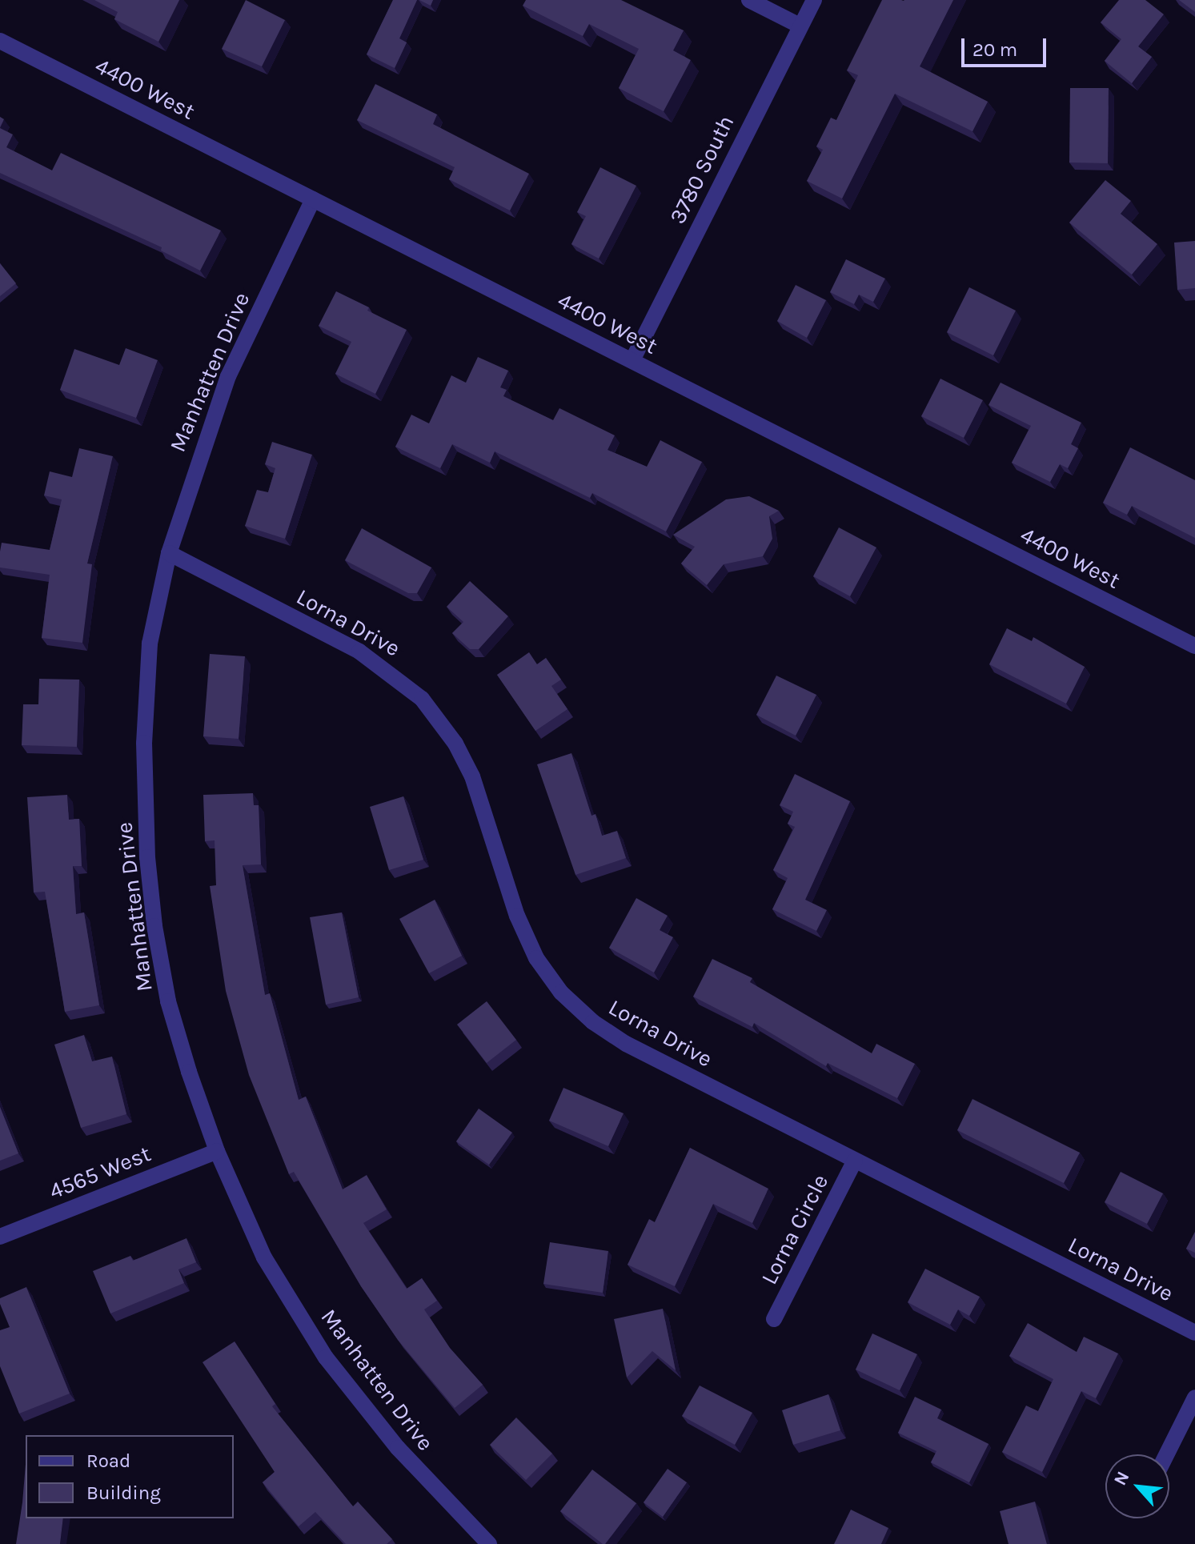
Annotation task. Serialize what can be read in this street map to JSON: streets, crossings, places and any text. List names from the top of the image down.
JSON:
{
  "streets": {
    "street": [
      "4400 West",
      "3780 South",
      "Manhatten Drive",
      "Lorna Drive",
      "4565 West",
      "Lorna Circle"
    ]
  },
  "crossings": [
    ["4400 West", "3780 South"],
    ["4400 West", "Manhatten Drive"],
    ["Manhatten Drive", "Lorna Drive"],
    ["Manhatten Drive", "4565 West"],
    ["Lorna Drive", "Lorna Circle"]
  ],
  "legend": ["Road", "Building"],
  "scale_bar": "20 m",
  "north": "top left"
}
